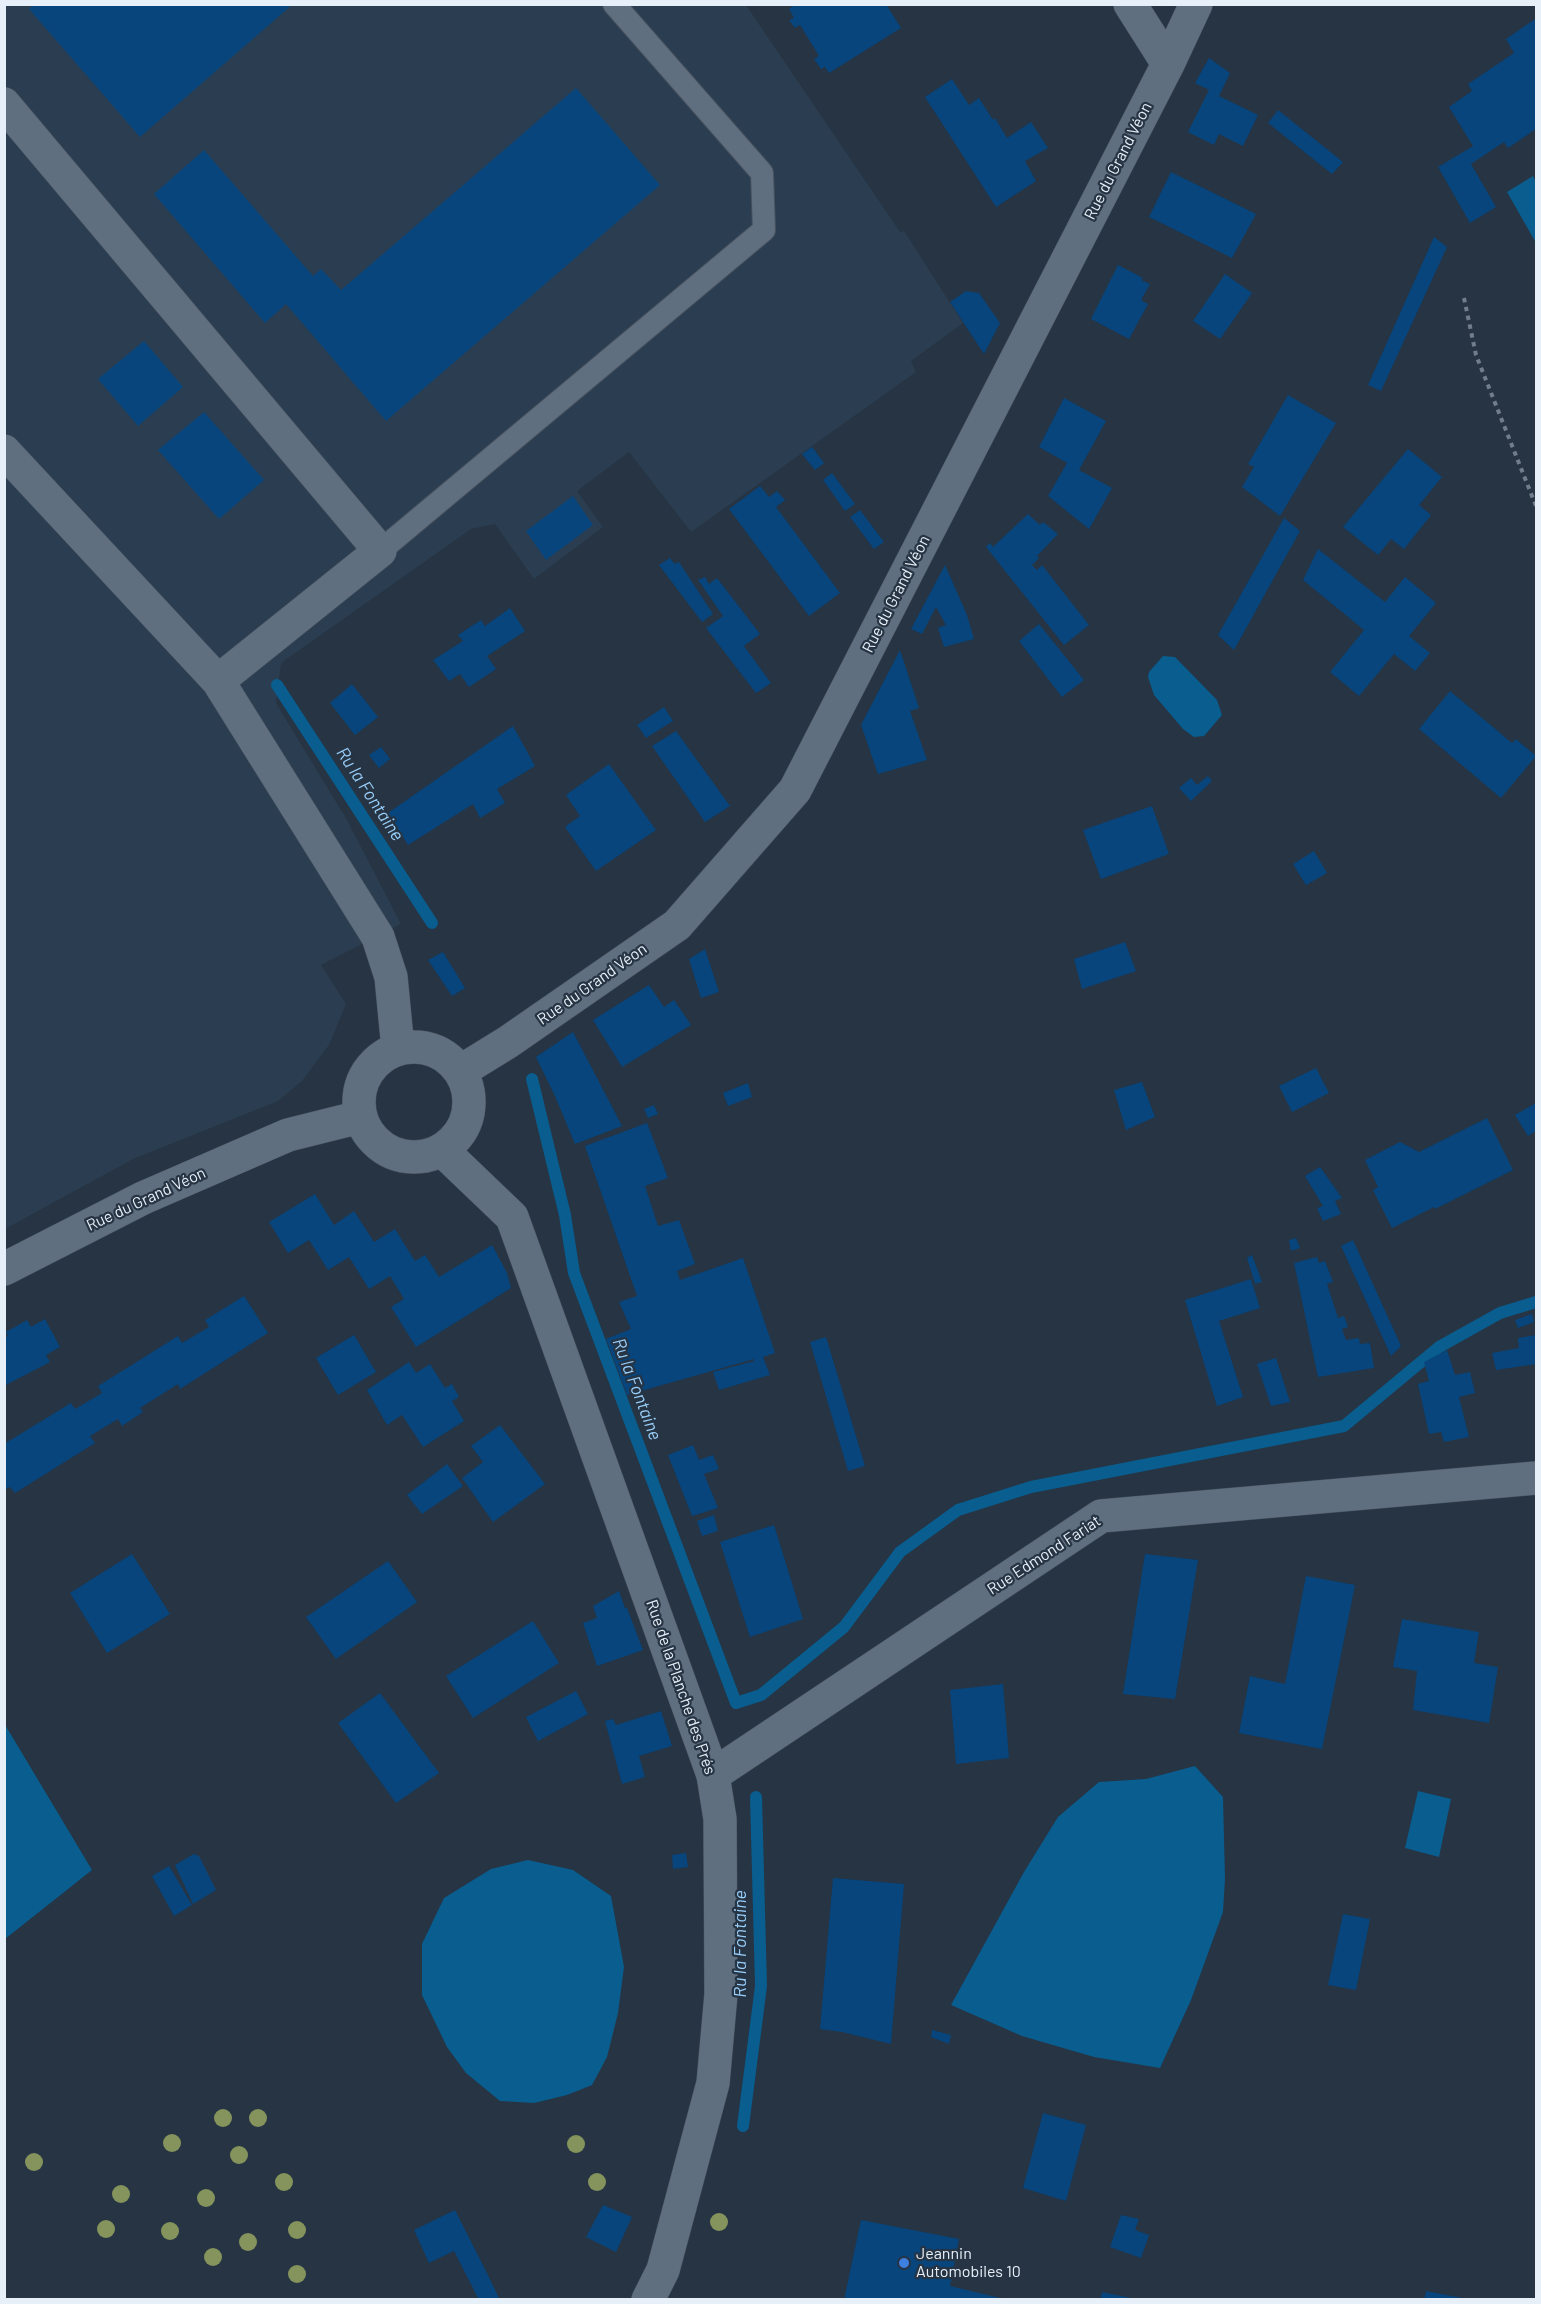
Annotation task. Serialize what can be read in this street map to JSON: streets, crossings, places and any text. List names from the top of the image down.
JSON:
{
  "streets": {
    "street": ["Rue du Grand Véon", "Rue Edmond Fariat", "Rue de la Planche des Prés"]
  },
  "crossings": [
    ["Rue du Grand Véon", "Rue de la Planche des Prés"],
    ["Rue Edmond Fariat", "Rue de la Planche des Prés"]
  ],
  "water": ["Ru la Fontaine"],
  "places": ["Jeannin Automobiles 10"]
}
